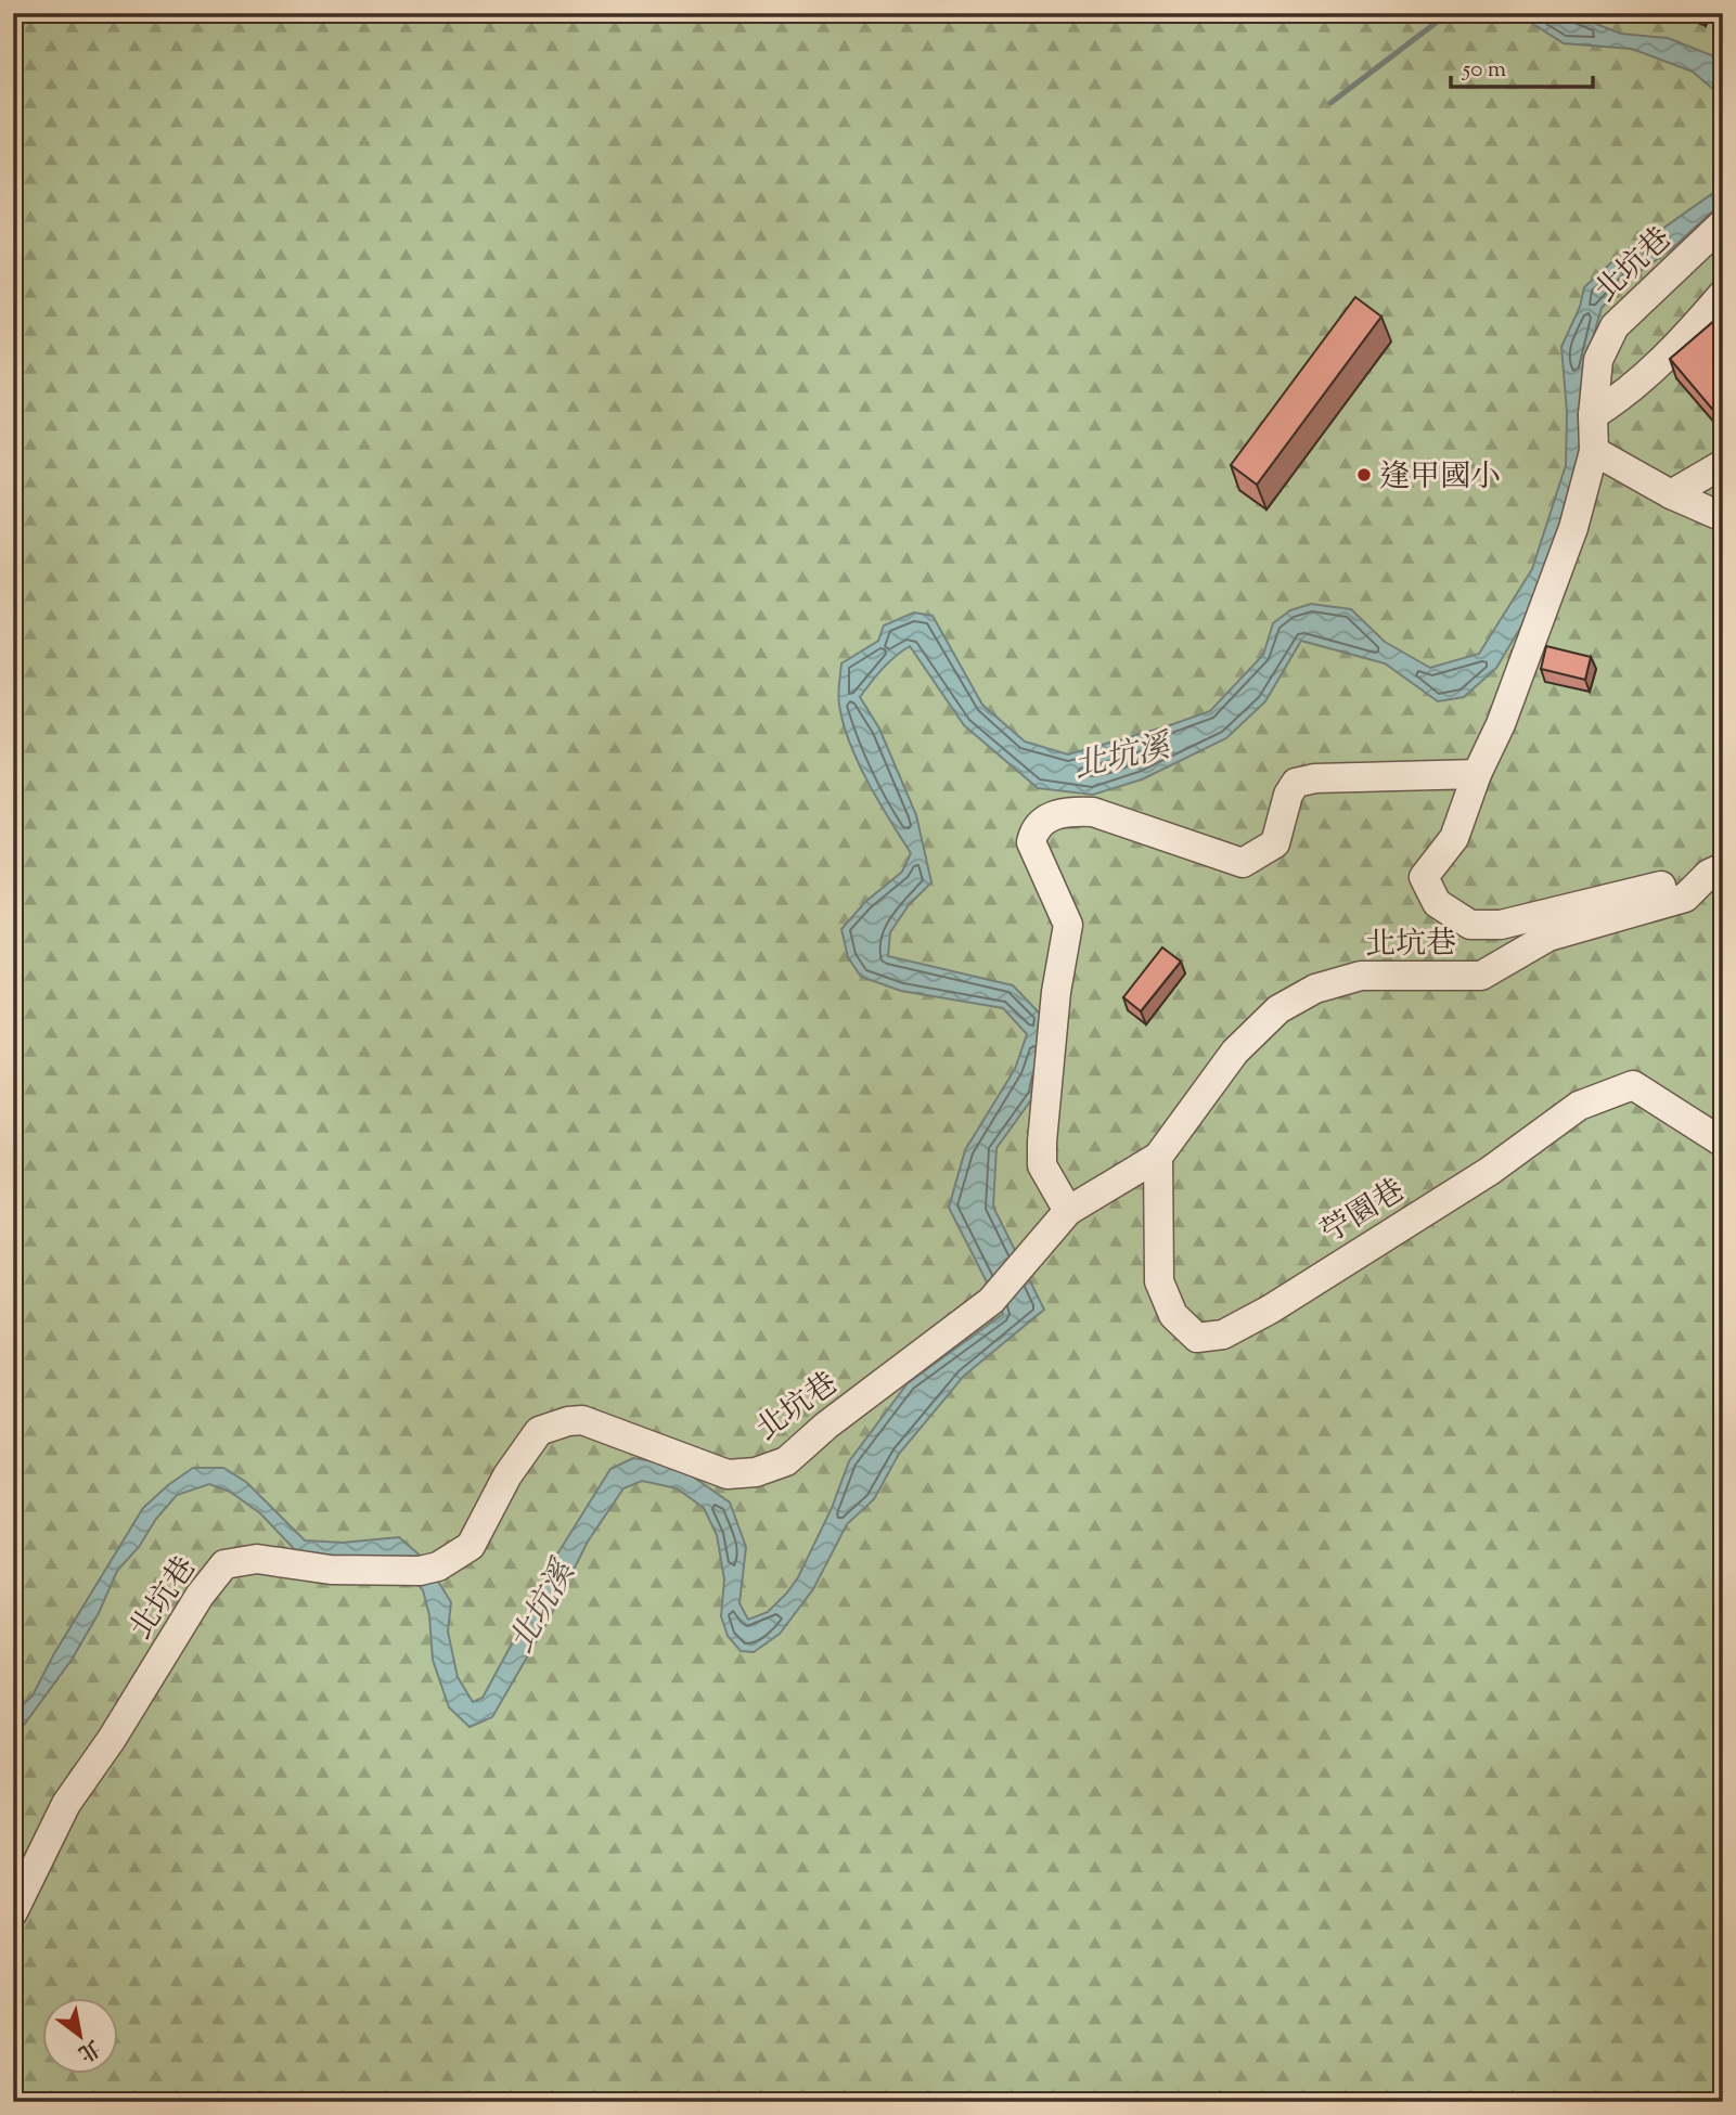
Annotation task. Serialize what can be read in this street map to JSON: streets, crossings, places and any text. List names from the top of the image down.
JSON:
{
  "streets": {
    "street": ["北坑巷", "苧園巷"]
  },
  "crossings": [
    ["北坑巷", "苧園巷"]
  ],
  "water": ["北坑溪"],
  "places": ["逢甲國小"],
  "scale_bar": "50 m",
  "north": "bottom right"
}
